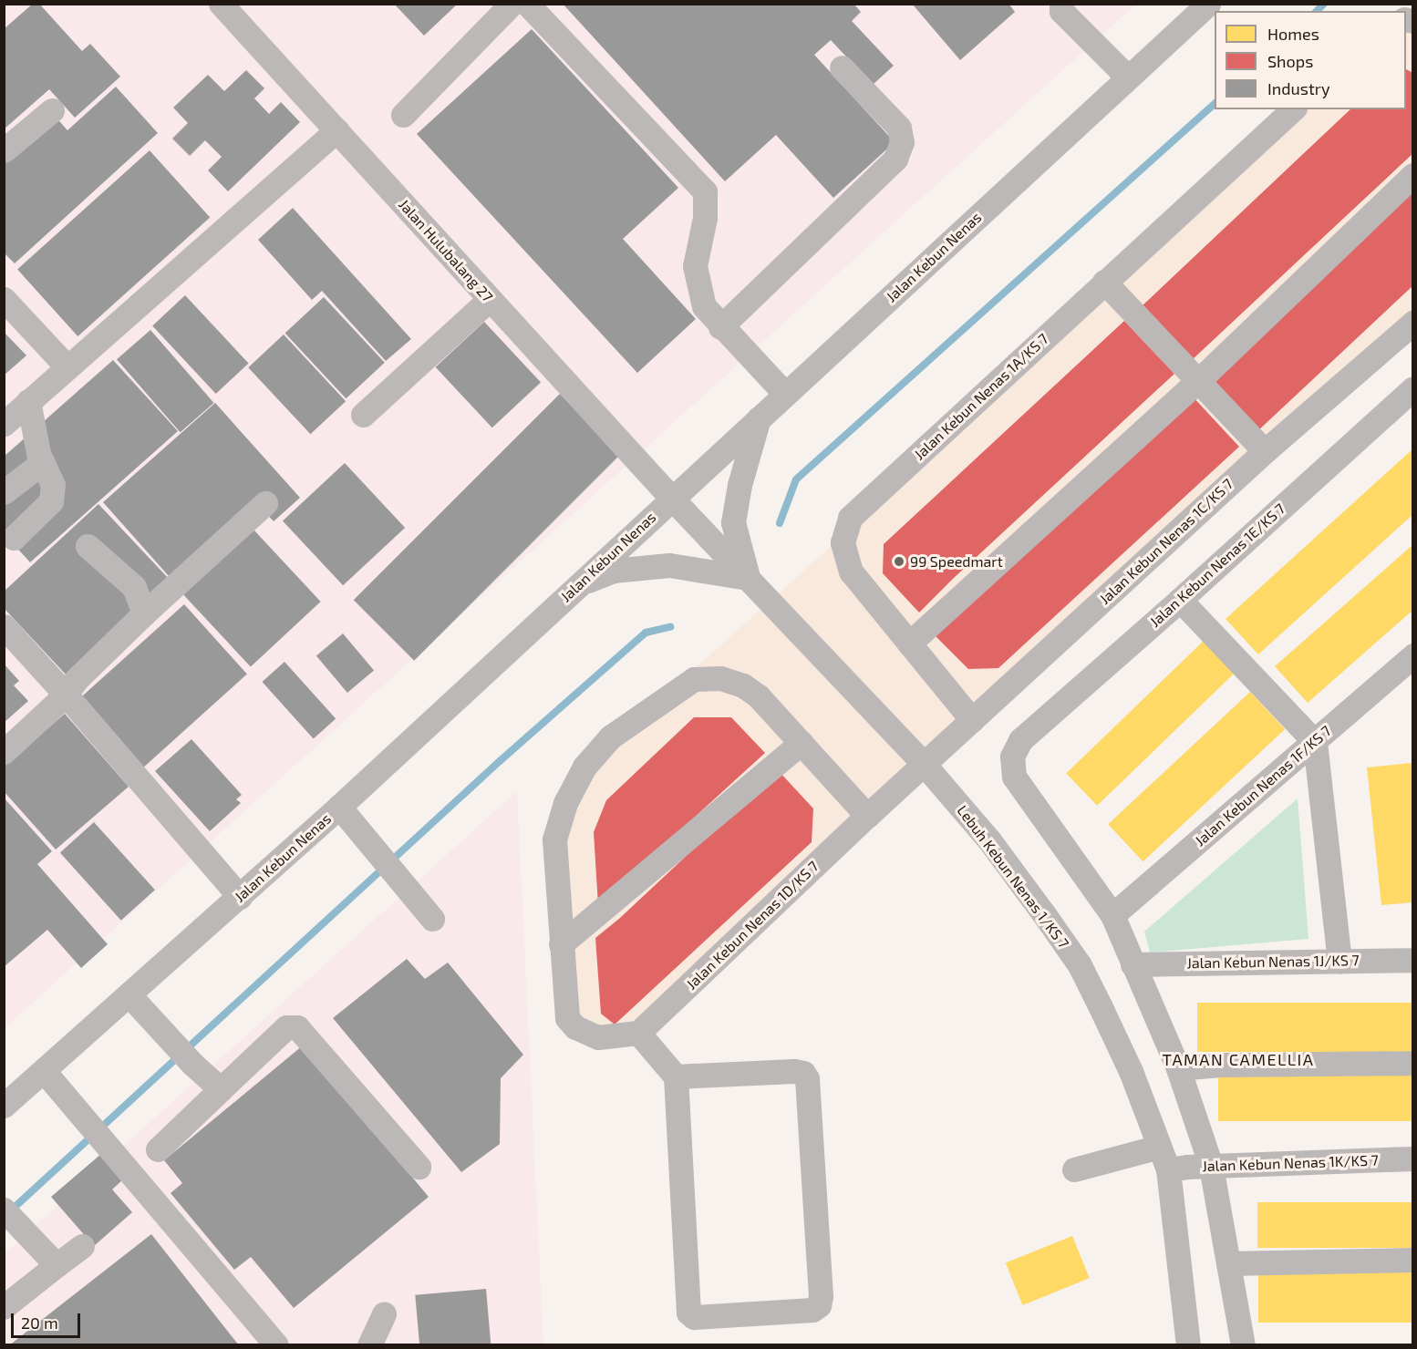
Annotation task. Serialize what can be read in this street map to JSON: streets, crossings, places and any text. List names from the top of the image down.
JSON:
{
  "streets": {
    "street": [
      "Jalan Hulubalang 27",
      "Jalan Kebun Nenas",
      "Jalan Kebun Nenas 1A/KS 7",
      "Jalan Kebun Nenas 1C/KS 7",
      "Jalan Kebun Nenas 1E/KS 7",
      "Jalan Kebun Nenas 1F/KS 7",
      "Lebuh Kebun Nenas 1/KS 7",
      "Jalan Kebun Nenas 1D/KS 7",
      "Jalan Kebun Nenas 1J/KS 7",
      "Jalan Kebun Nenas 1K/KS 7"
    ]
  },
  "crossings": [
    ["Jalan Hulubalang 27", "Jalan Kebun Nenas"],
    ["Jalan Hulubalang 27", "Lebuh Kebun Nenas 1/KS 7"],
    ["Jalan Kebun Nenas", "Lebuh Kebun Nenas 1/KS 7"],
    ["Jalan Kebun Nenas 1A/KS 7", "Jalan Kebun Nenas 1C/KS 7"],
    ["Jalan Kebun Nenas 1C/KS 7", "Lebuh Kebun Nenas 1/KS 7"],
    ["Jalan Kebun Nenas 1C/KS 7", "Jalan Kebun Nenas 1D/KS 7"],
    ["Jalan Kebun Nenas 1E/KS 7", "Jalan Kebun Nenas 1F/KS 7"],
    ["Lebuh Kebun Nenas 1/KS 7", "Jalan Kebun Nenas 1D/KS 7"],
    ["Lebuh Kebun Nenas 1/KS 7", "Jalan Kebun Nenas 1K/KS 7"]
  ],
  "districts": ["TAMAN CAMELLIA"],
  "places": ["99 Speedmart"],
  "legend": ["Homes", "Shops", "Industry"],
  "scale_bar": "20 m"
}
